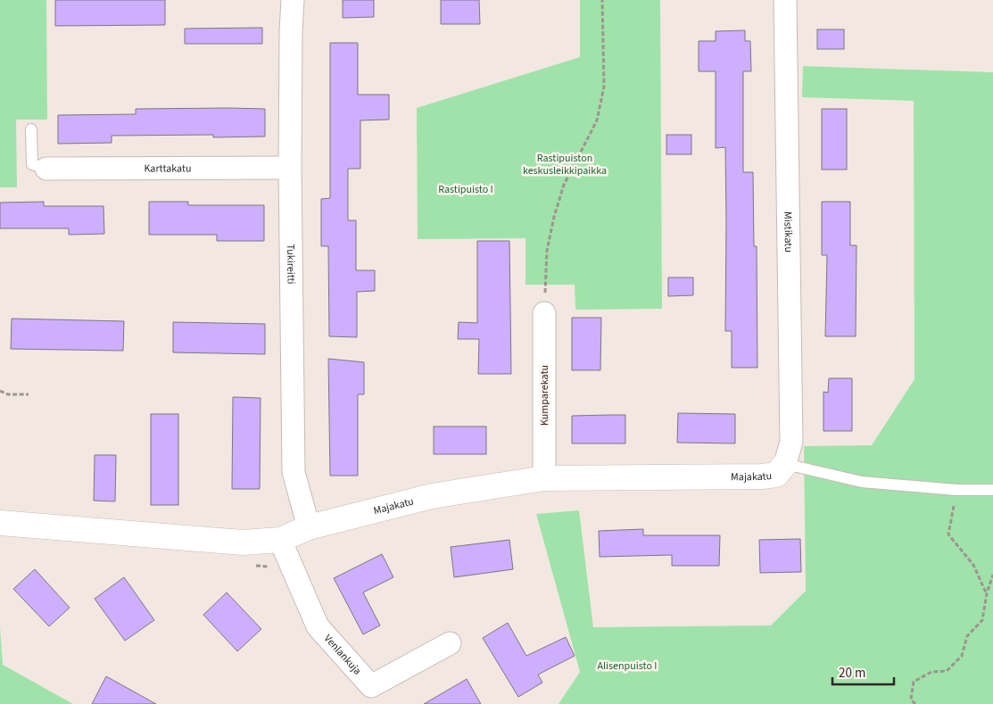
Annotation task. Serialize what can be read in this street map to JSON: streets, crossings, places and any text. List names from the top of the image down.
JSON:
{
  "streets": {
    "street": [
      "Karttakatu",
      "Mistikatu",
      "Tukireitti",
      "Kumparekatu",
      "Majakatu",
      "Venlankuja"
    ]
  },
  "crossings": [
    ["Karttakatu", "Tukireitti"],
    ["Mistikatu", "Majakatu"],
    ["Tukireitti", "Majakatu"],
    ["Kumparekatu", "Majakatu"],
    ["Majakatu", "Venlankuja"]
  ],
  "parks": ["Rastipuiston keskusleikkipaikka", "Rastipuisto I", "Alisenpuisto I"],
  "scale_bar": "20 m"
}
